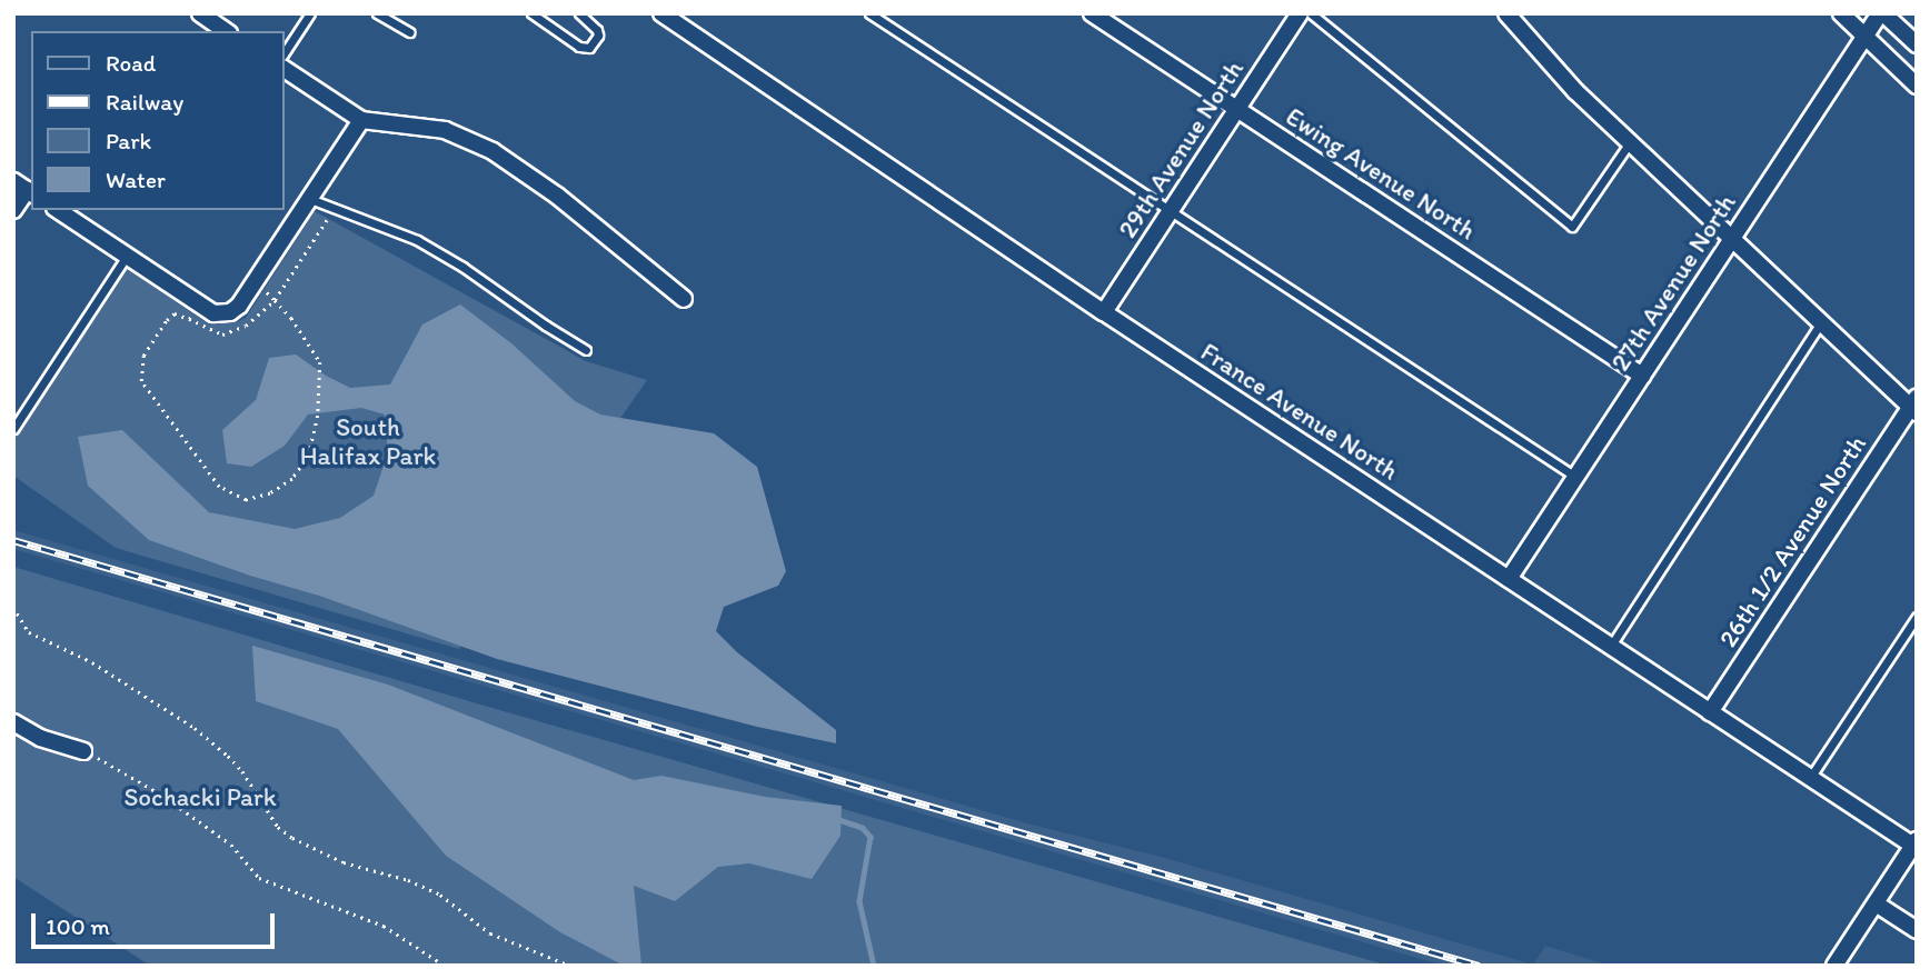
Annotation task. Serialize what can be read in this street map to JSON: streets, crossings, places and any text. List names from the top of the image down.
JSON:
{
  "streets": {
    "street": [
      "29th Avenue North",
      "Ewing Avenue North",
      "27th Avenue North",
      "France Avenue North",
      "26th 1/2 Avenue North"
    ]
  },
  "crossings": [
    ["29th Avenue North", "Ewing Avenue North"],
    ["29th Avenue North", "France Avenue North"],
    ["Ewing Avenue North", "27th Avenue North"],
    ["27th Avenue North", "France Avenue North"],
    ["France Avenue North", "26th 1/2 Avenue North"]
  ],
  "parks": ["South Halifax Park", "Sochacki Park"],
  "legend": [
    "Road",
    "Railway",
    "Park",
    "Water"
  ],
  "scale_bar": "100 m"
}
